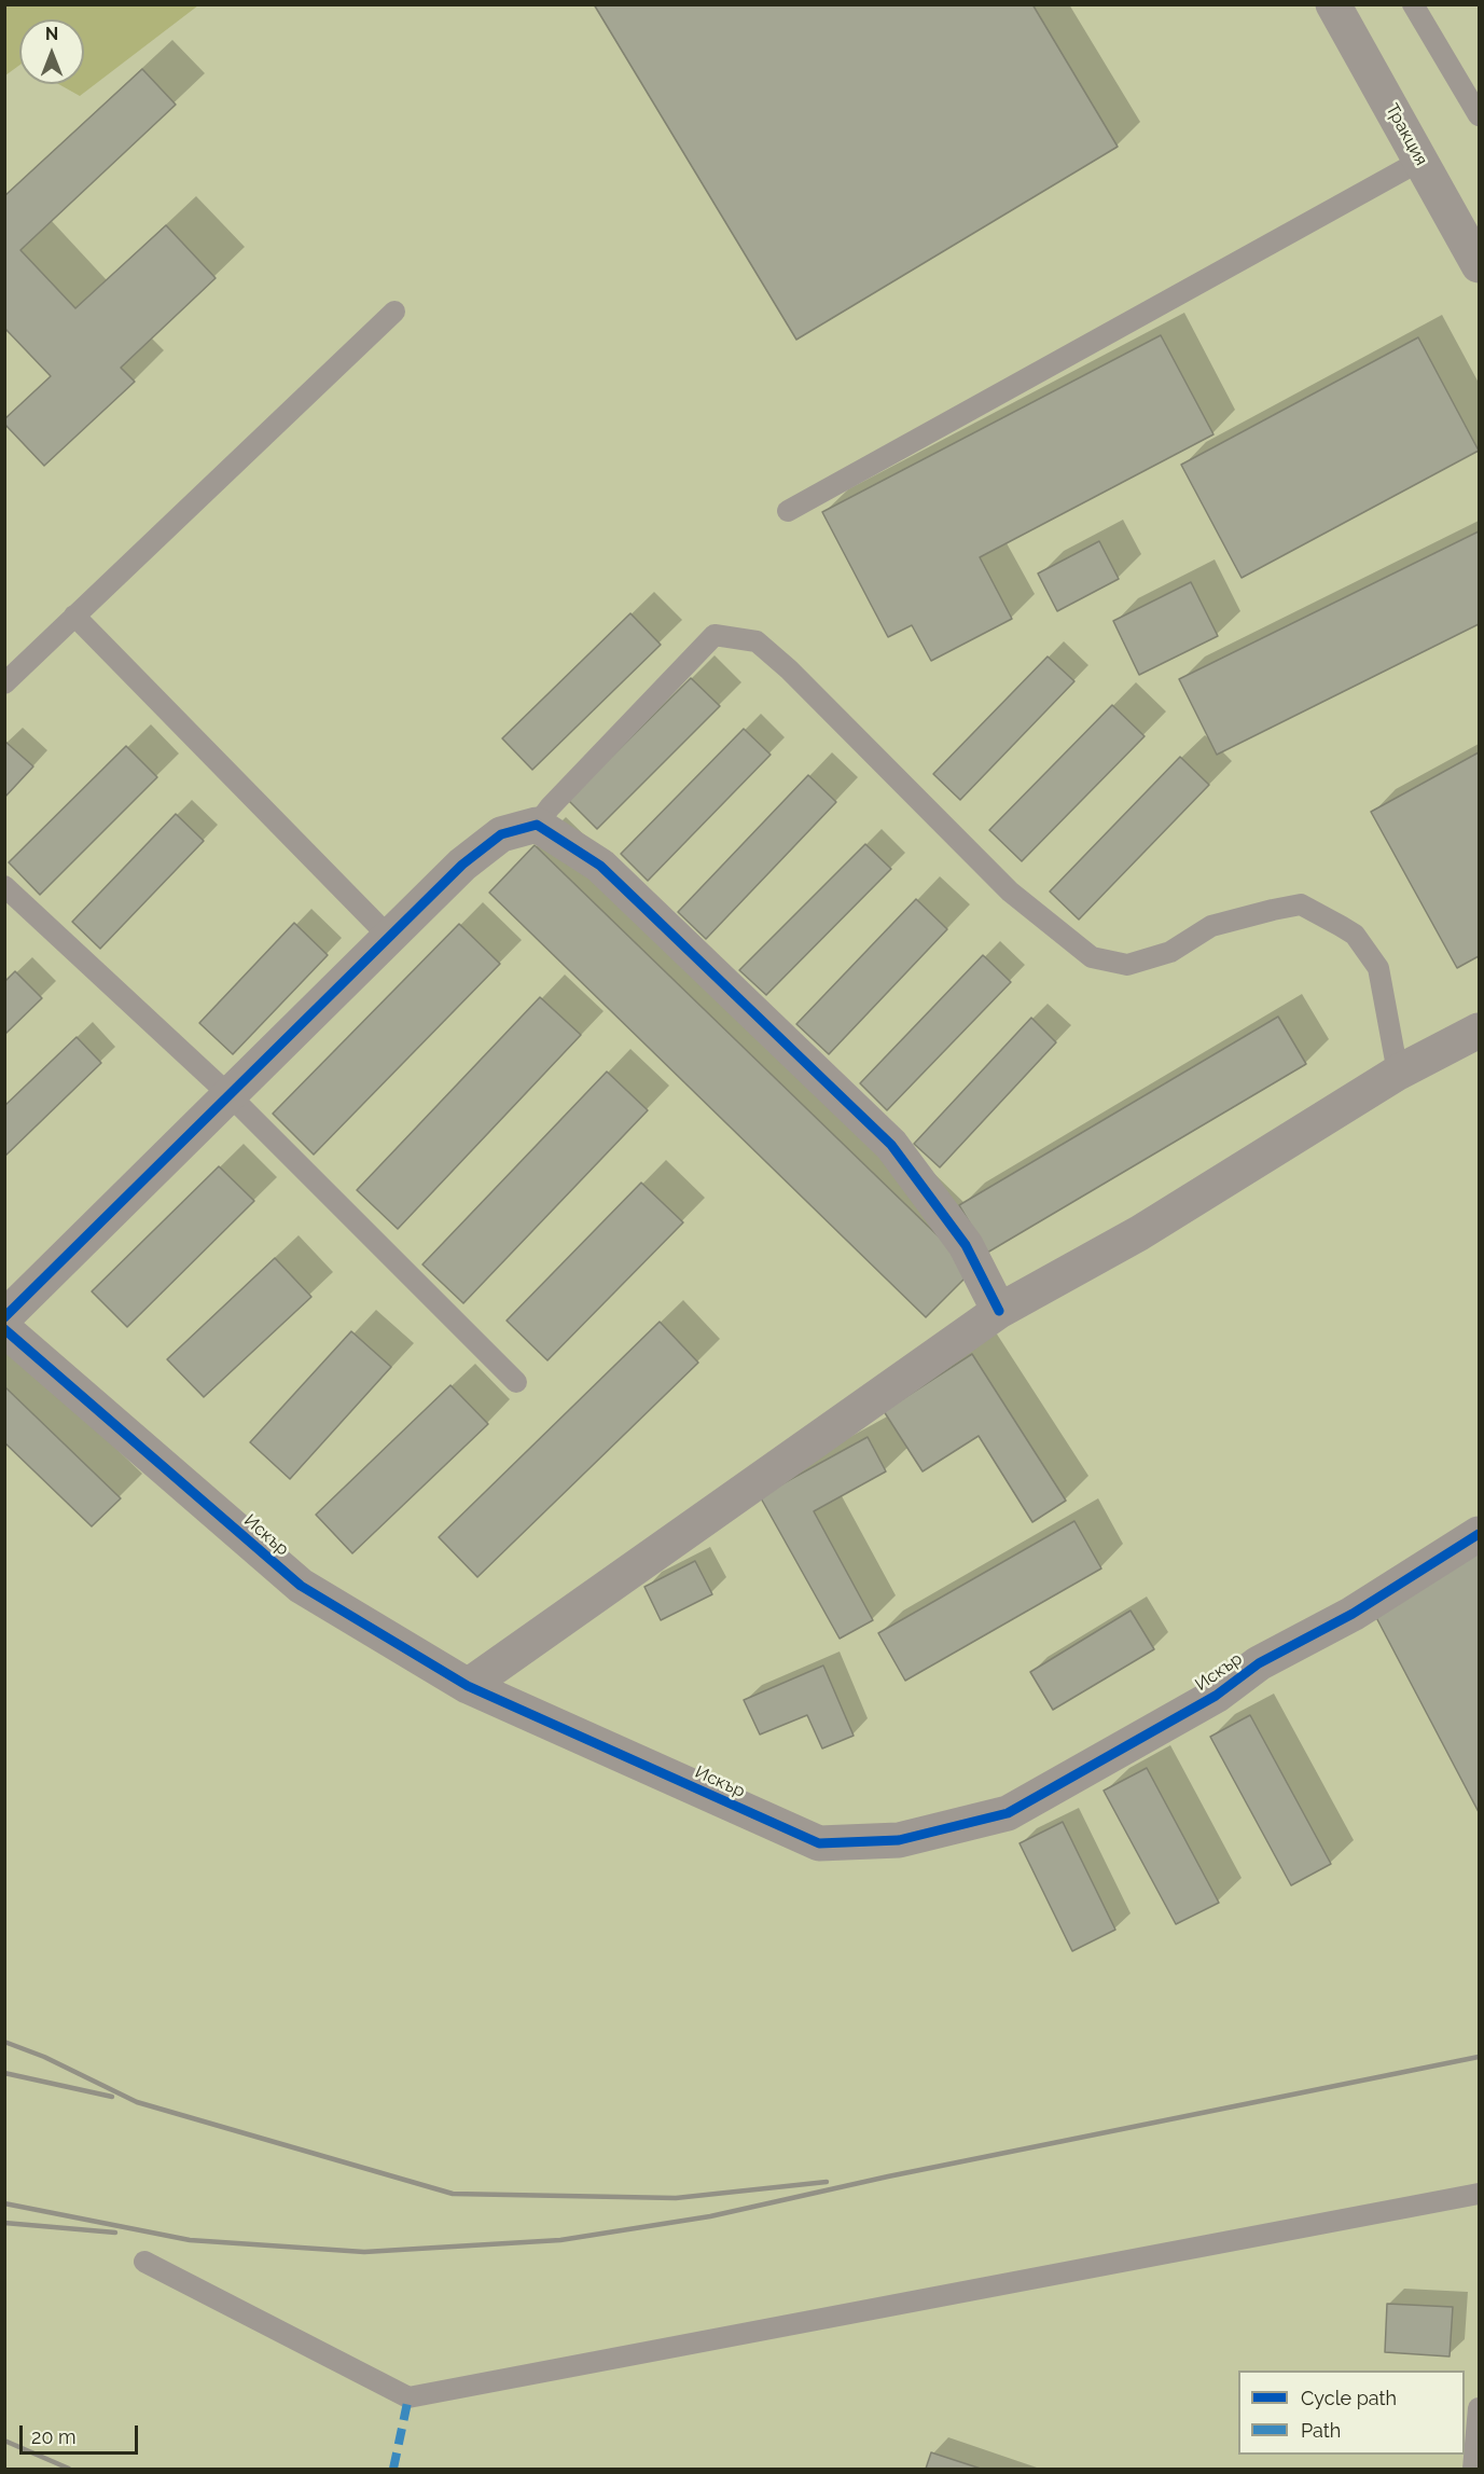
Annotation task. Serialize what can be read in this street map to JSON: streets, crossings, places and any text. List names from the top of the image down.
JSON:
{
  "streets": {
    "street": ["Тракция", "Искър"]
  },
  "legend": ["Cycle path", "Path"],
  "scale_bar": "20 m",
  "north": "top"
}
